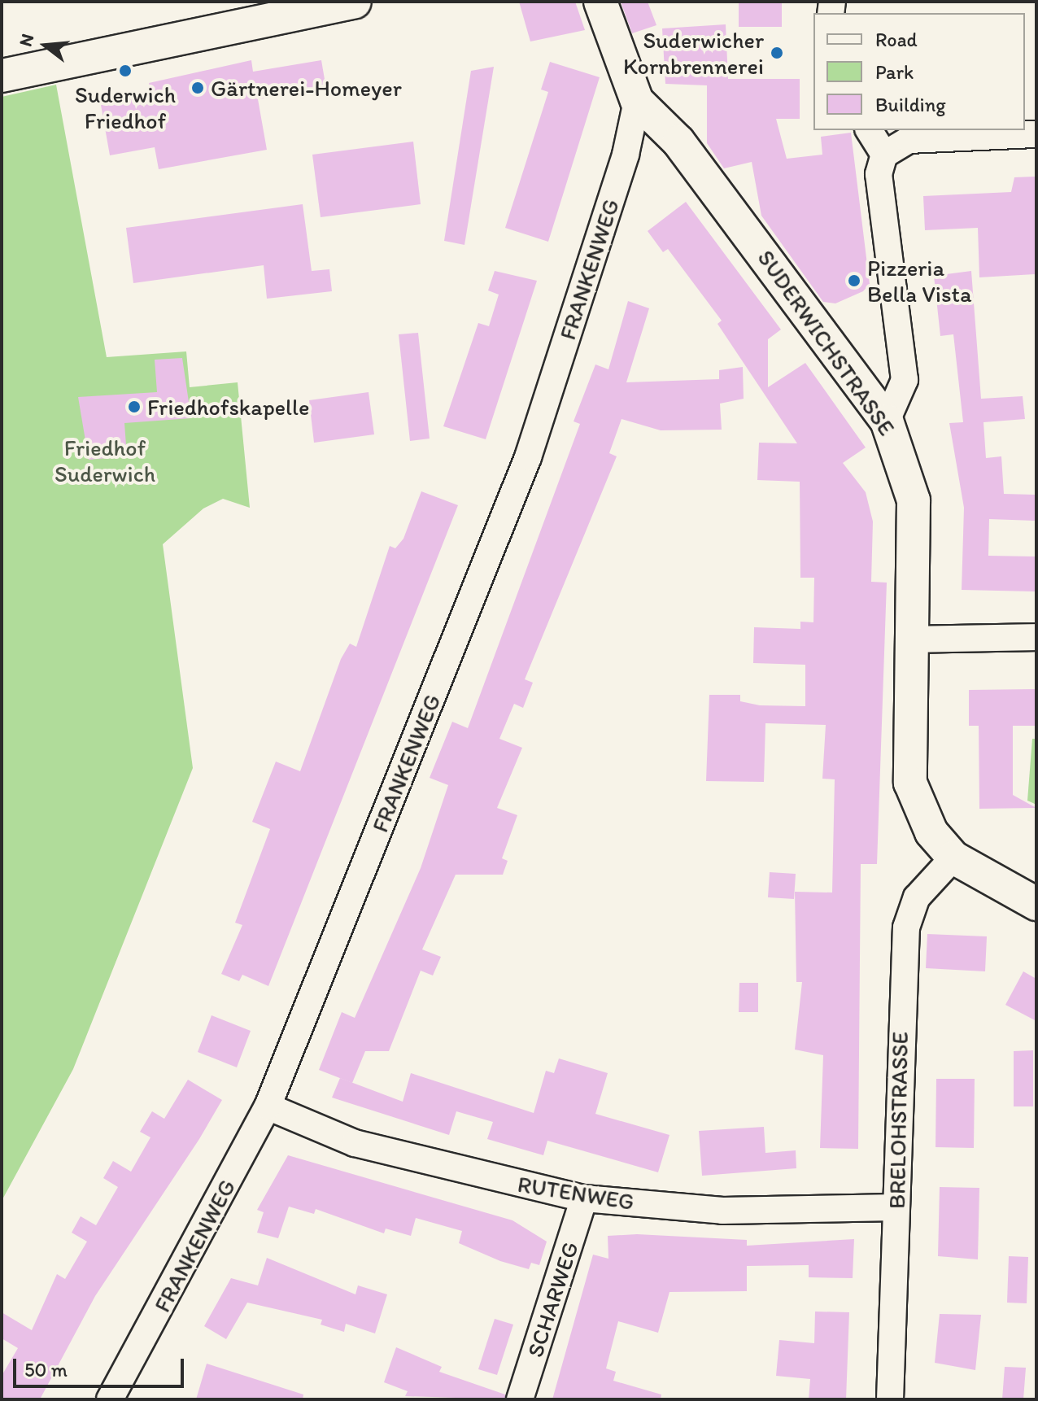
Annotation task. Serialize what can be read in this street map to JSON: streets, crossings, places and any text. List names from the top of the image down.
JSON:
{
  "streets": {
    "main road": ["SUDERWICHSTRASSE"],
    "street": [
      "FRANKENWEG",
      "BRELOHSTRASSE",
      "RUTENWEG",
      "SCHARWEG"
    ]
  },
  "crossings": [
    ["FRANKENWEG", "SUDERWICHSTRASSE"],
    ["FRANKENWEG", "RUTENWEG"],
    ["SUDERWICHSTRASSE", "BRELOHSTRASSE"],
    ["BRELOHSTRASSE", "RUTENWEG"],
    ["RUTENWEG", "SCHARWEG"]
  ],
  "parks": ["Friedhof Suderwich"],
  "places": [
    "Suderwicher Kornbrennerei",
    "Suderwich Friedhof",
    "Gärtnerei-Homeyer",
    "Pizzeria Bella Vista",
    "Friedhofskapelle"
  ],
  "legend": ["Road", "Park", "Building"],
  "scale_bar": "50 m",
  "north": "left"
}
